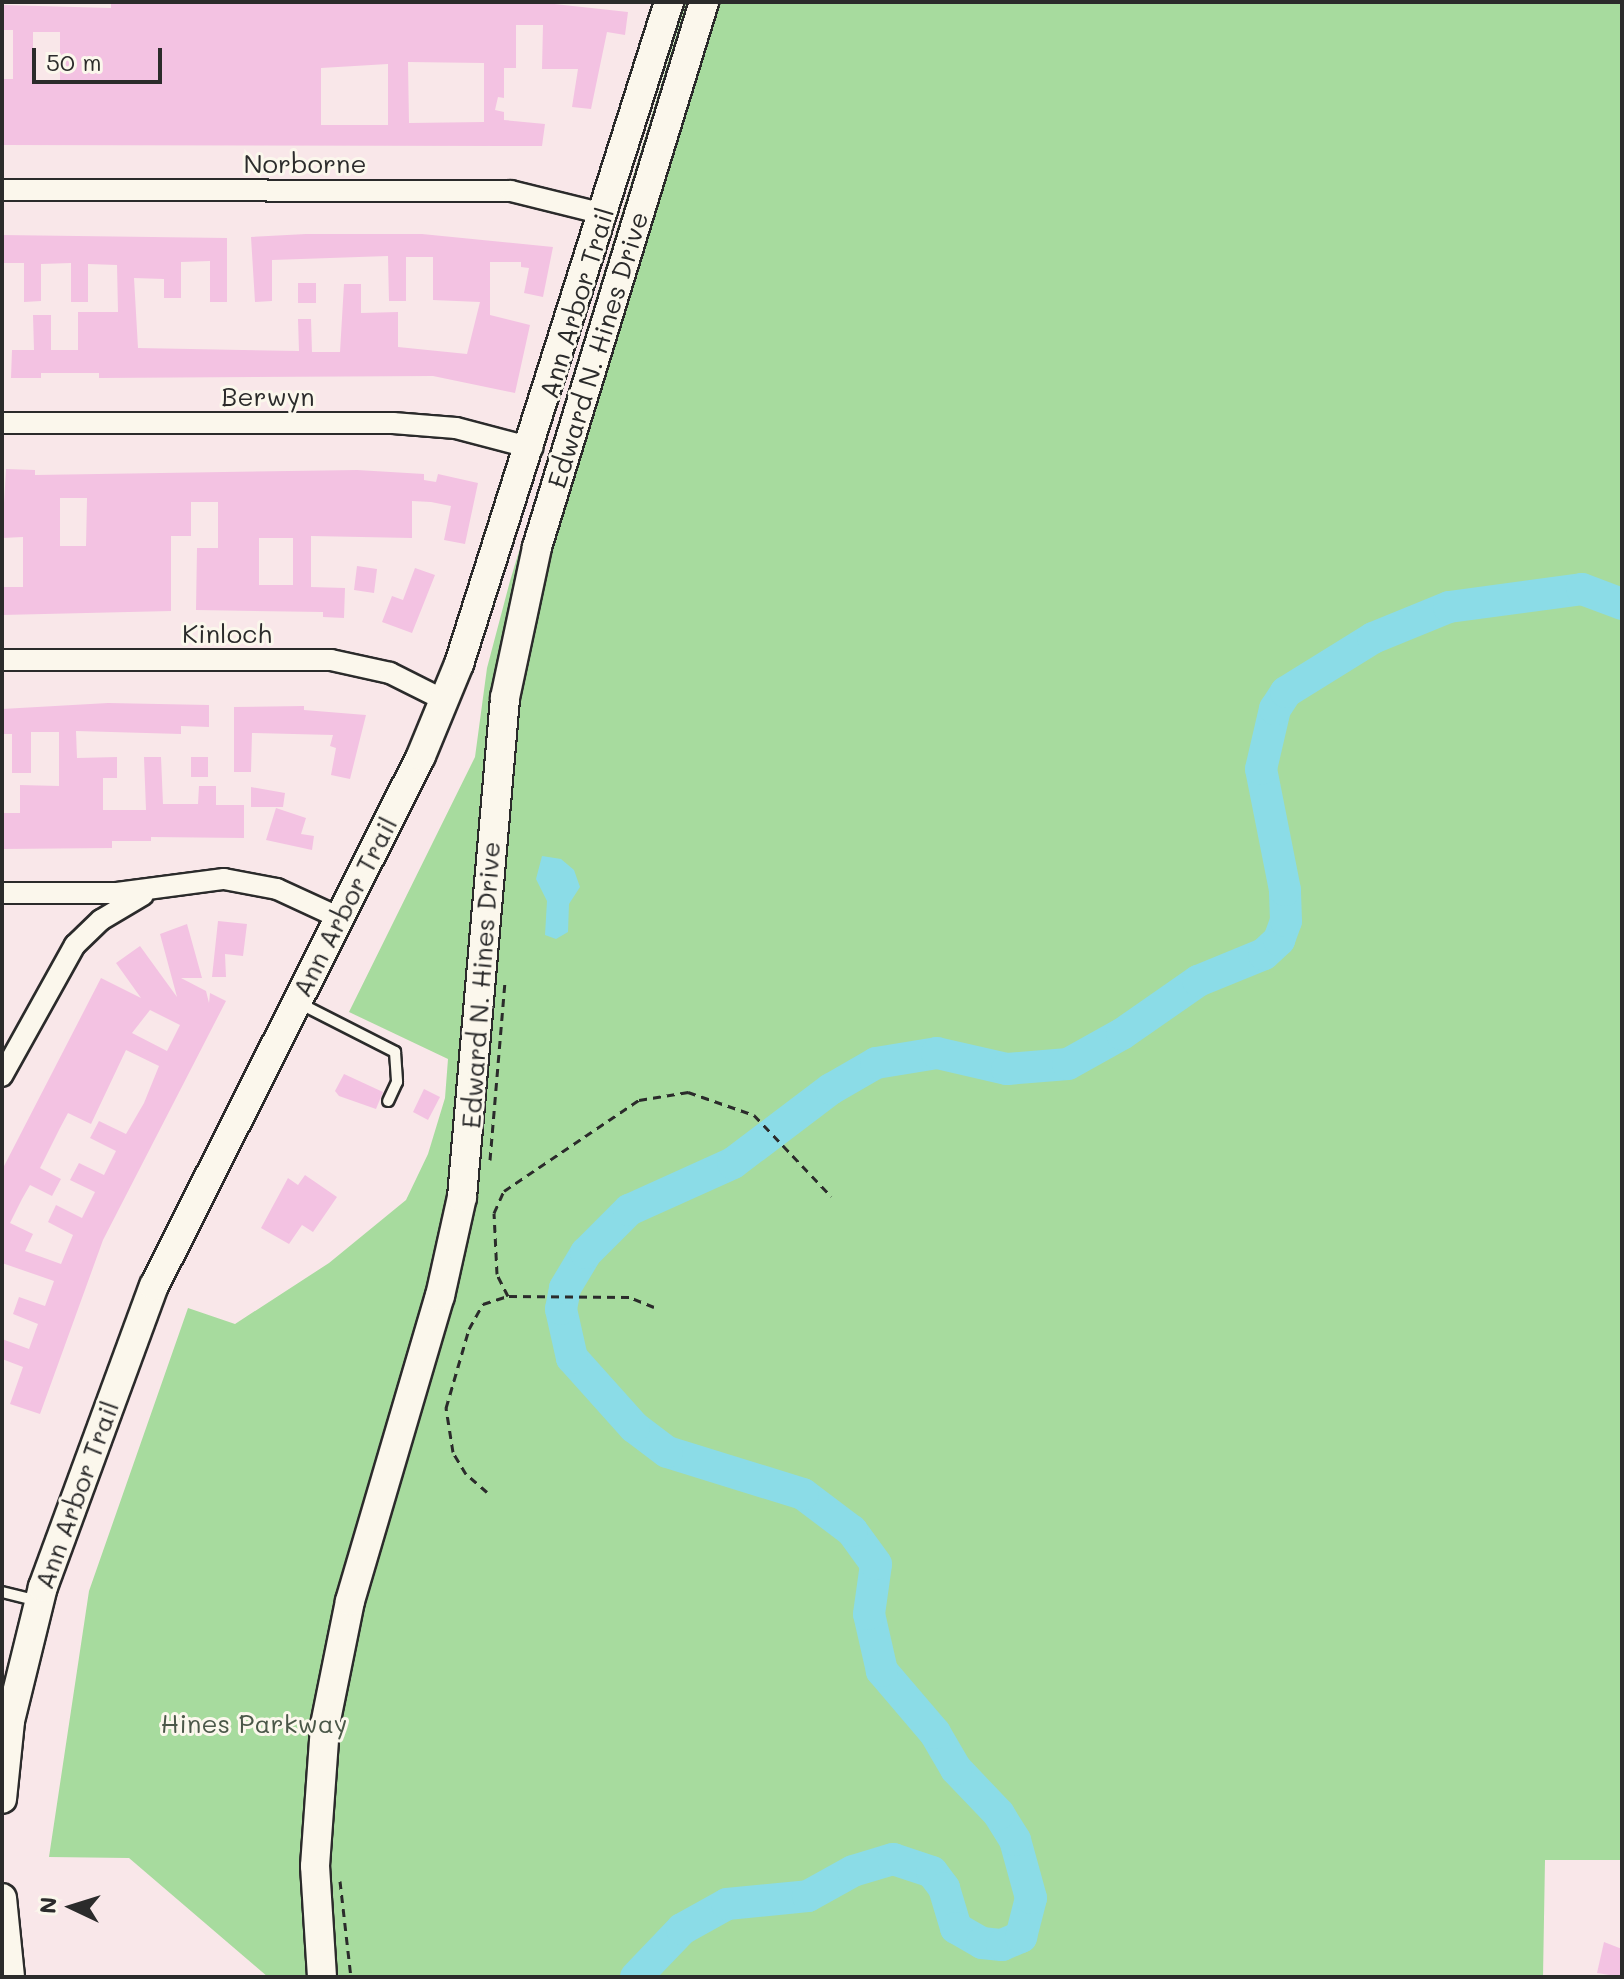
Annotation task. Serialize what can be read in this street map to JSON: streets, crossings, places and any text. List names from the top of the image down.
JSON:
{
  "streets": {
    "street": [
      "Norborne",
      "Ann Arbor Trail",
      "Edward N. Hines Drive",
      "Berwyn",
      "Kinloch"
    ]
  },
  "crossings": [
    ["Norborne", "Ann Arbor Trail"],
    ["Ann Arbor Trail", "Berwyn"],
    ["Ann Arbor Trail", "Kinloch"]
  ],
  "parks": ["Hines Parkway"],
  "scale_bar": "50 m",
  "north": "left"
}
